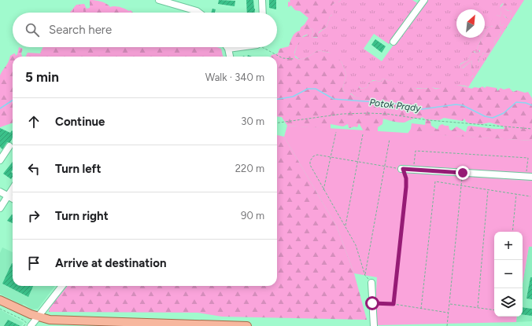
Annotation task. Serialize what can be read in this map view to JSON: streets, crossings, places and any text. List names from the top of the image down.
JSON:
{
  "water": ["Potok Prądy"],
  "north": "top right",
  "page": {
    "search": "Search here",
    "heading": ["5 min", "Walk · 340 m"],
    "list": [
      ["Continue", "30 m"],
      ["Turn left", "220 m"],
      ["Turn right", "90 m"],
      "Arrive at destination"
    ],
    "map_buttons": ["+", "−"]
  }
}
